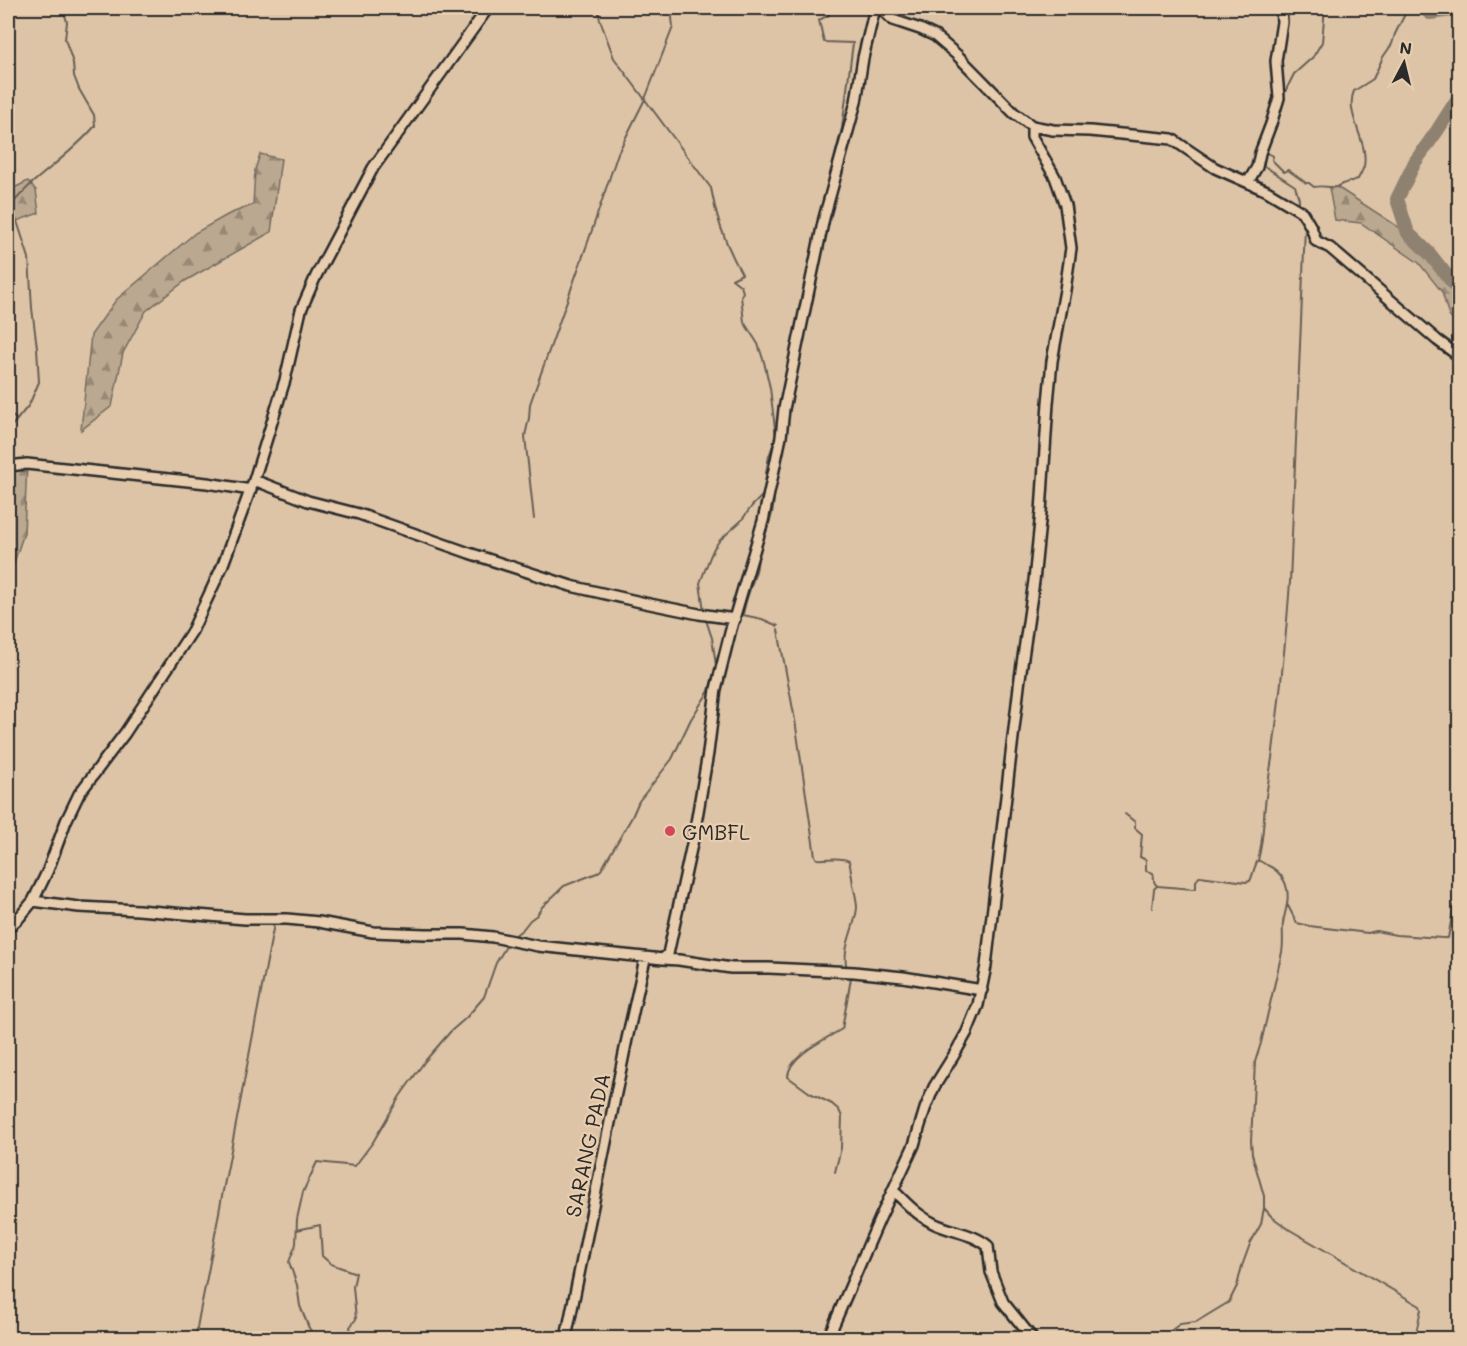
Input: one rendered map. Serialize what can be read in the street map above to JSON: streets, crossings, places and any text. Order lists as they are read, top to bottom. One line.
{"streets":{"street":["SARANG PADA"]},"places":["GMBFL"],"north":"top"}
